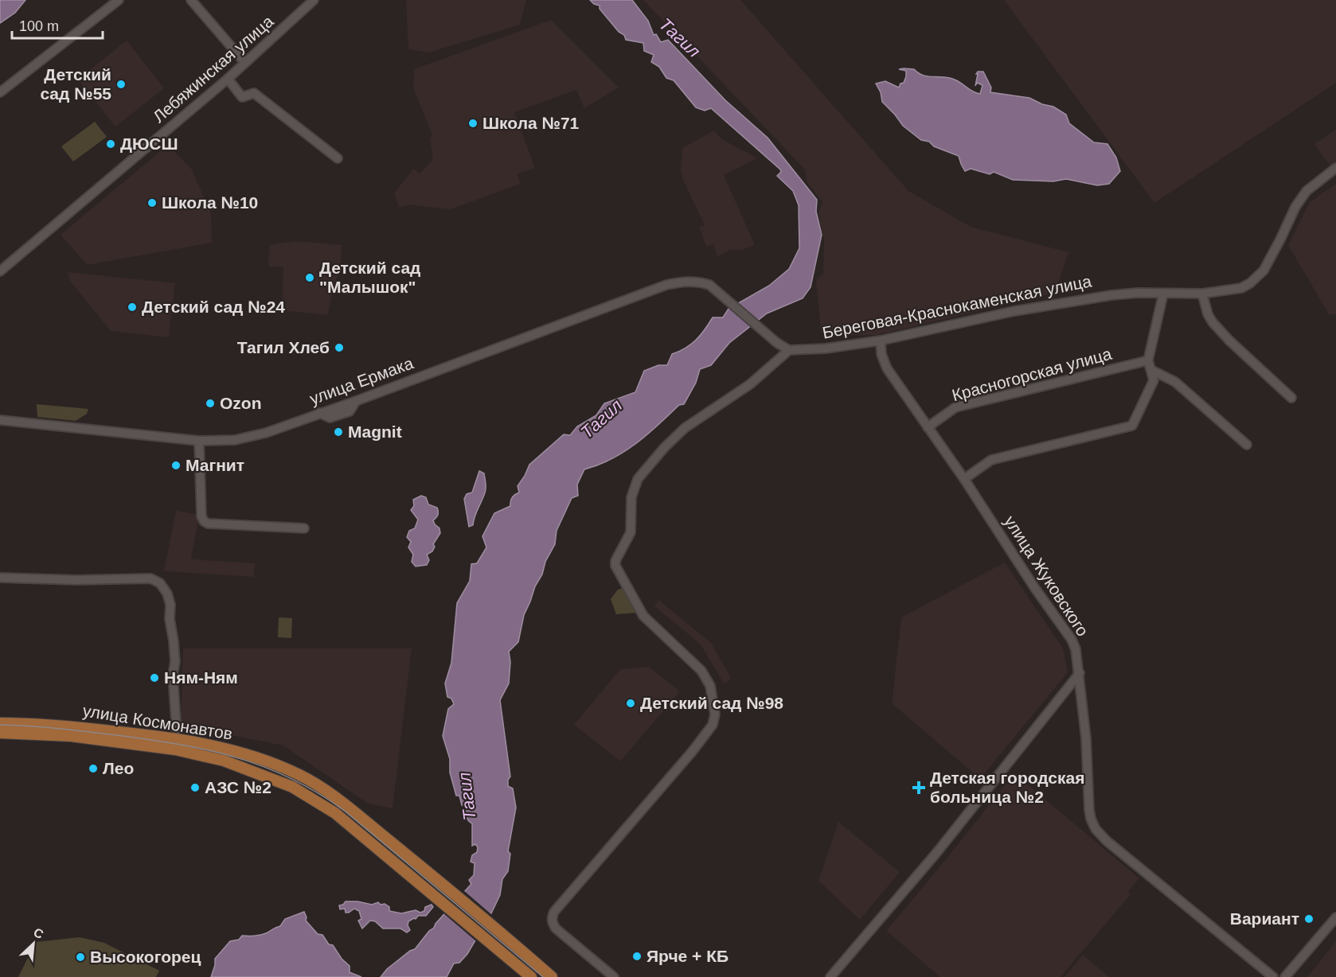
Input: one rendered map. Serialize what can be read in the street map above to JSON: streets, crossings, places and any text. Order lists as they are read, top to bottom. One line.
{"streets":{"main road":["улица Космонавтов"],"street":["Лебяжинская улица","Береговая-Краснокаменская улица","Красногорская улица","улица Ермака","улица Жуковского"]},"crossings":[["Береговая-Краснокаменская улица","улица Ермака"],["Береговая-Краснокаменская улица","улица Жуковского"],["Красногорская улица","улица Жуковского"]],"water":["Тагил"],"places":{"other":["Детский сад №55","Школа №71","ДЮСШ","Школа №10","Детский сад \"Малышок\"","Детский сад №24","Тагил Хлеб","Ozon","Magnit","Магнит","Ням-Ням","Детский сад №98","Лео","АЗС №2","Вариант","Ярче + КБ","Высокогорец"],"health":["Детская городская больница №2"]},"scale_bar":"100 m","north":"top right"}
